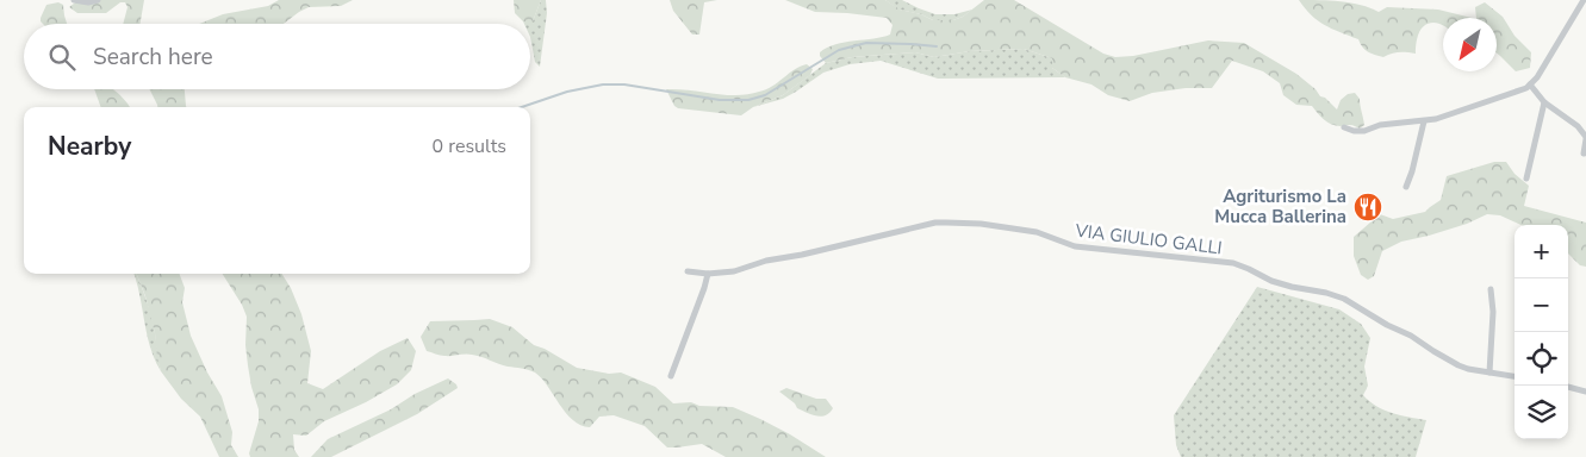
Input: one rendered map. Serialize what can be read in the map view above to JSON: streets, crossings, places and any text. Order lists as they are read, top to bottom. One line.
{"streets":{"street":["VIA GIULIO GALLI"]},"places":{"restaurant":["Agriturismo La Mucca Ballerina"]},"north":"bottom left","page":{"search":"Search here","heading":["Nearby","0 results"],"map_buttons":["+","−"]}}
